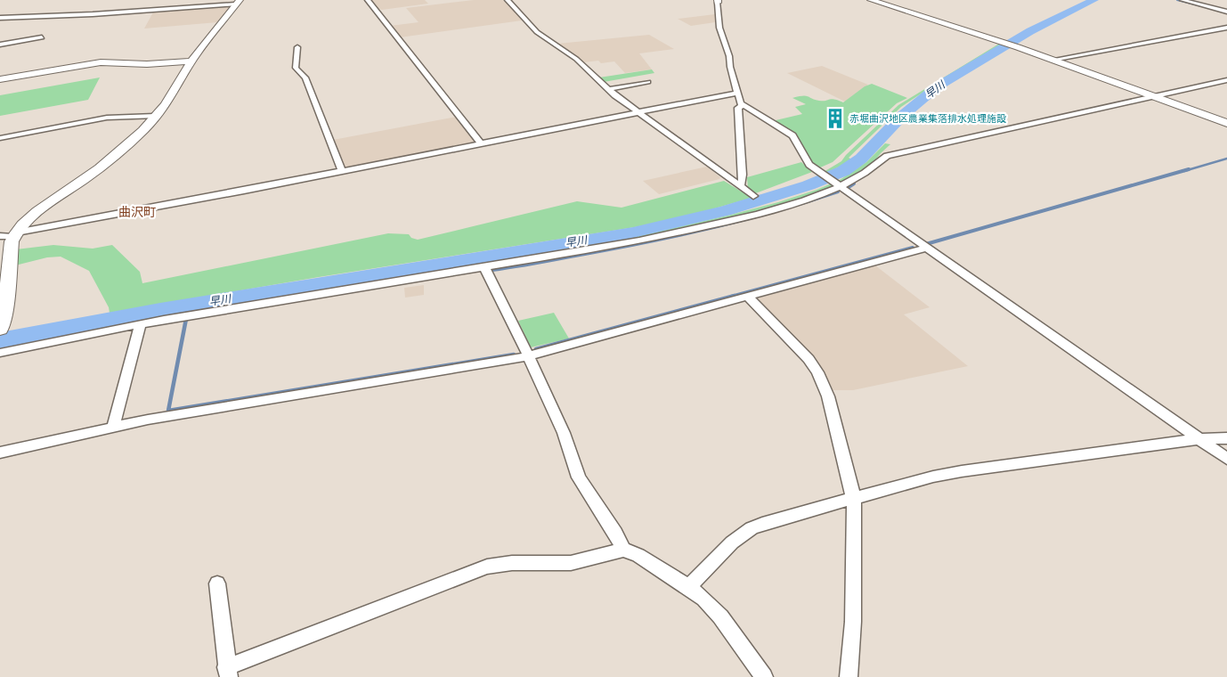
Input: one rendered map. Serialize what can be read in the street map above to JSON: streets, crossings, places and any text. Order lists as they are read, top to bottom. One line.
{"districts":["曲沢町"],"water":["早川"],"places":{"building":["赤堀曲沢地区農業集落排水処理施設"]}}
